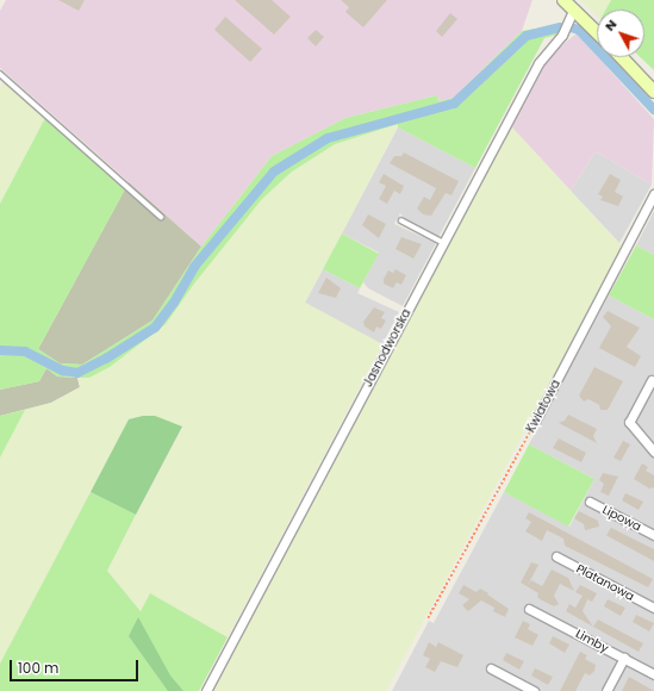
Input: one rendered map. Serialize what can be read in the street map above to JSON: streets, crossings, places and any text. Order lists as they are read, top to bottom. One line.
{"streets":{"street":["Jasnodworska","Kwiatowa","Lipowa","Platanowa","Limby"]},"scale_bar":"100 m","north":"top left"}
